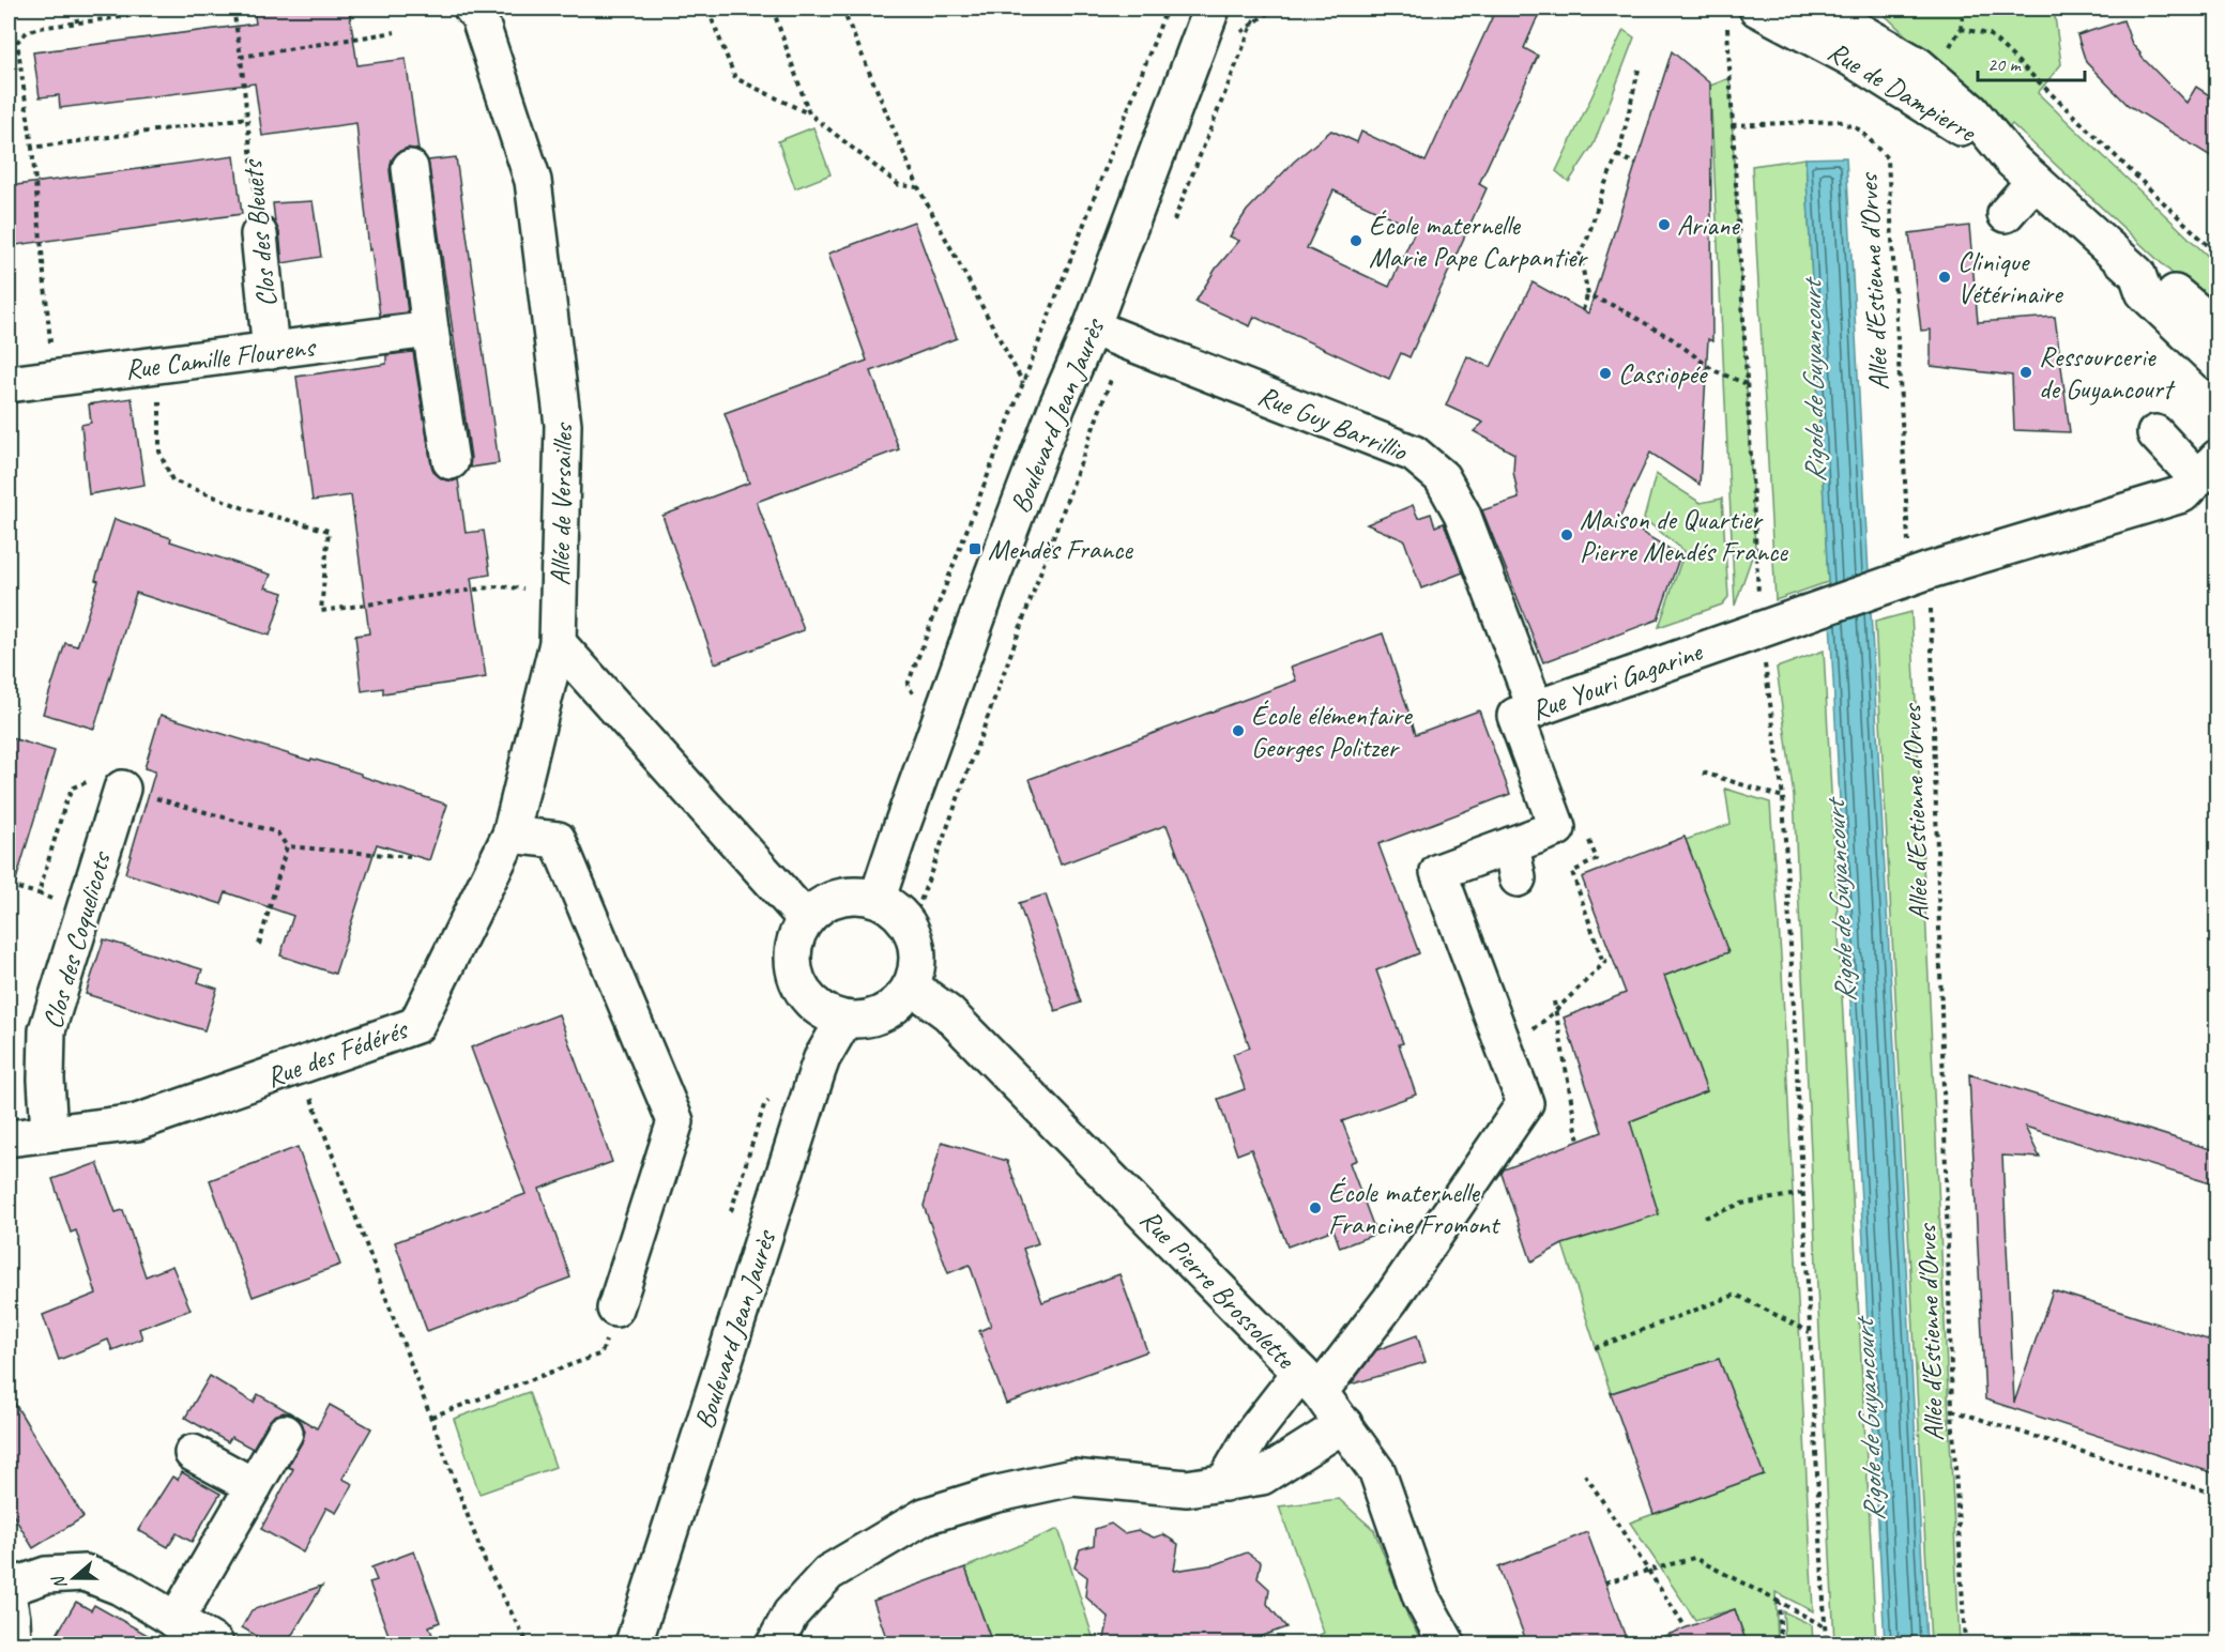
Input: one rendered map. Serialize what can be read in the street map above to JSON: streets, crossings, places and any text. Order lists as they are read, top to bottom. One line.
{"streets":{"street":["Rue de Dampierre","Clos des Bleuets","Rue Camille Flourens","Boulevard Jean Jaurès","Rue Guy Barrillio","Allée de Versailles","Rue Youri Gagarine","Clos des Coquelicots","Rue des Fédérés","Rue Pierre Brossolette"],"path":["Allée d'Estienne d'Orves"]},"crossings":[["Clos des Bleuets","Rue Camille Flourens"],["Allée d'Estienne d'Orves","Rue Youri Gagarine"],["Boulevard Jean Jaurès","Rue Guy Barrillio"],["Boulevard Jean Jaurès","Rue Pierre Brossolette"],["Rue Guy Barrillio","Rue Youri Gagarine"],["Allée de Versailles","Rue des Fédérés"],["Rue Youri Gagarine","Rue Pierre Brossolette"],["Clos des Coquelicots","Rue des Fédérés"]],"water":["Rigole de Guyancourt"],"places":{"other":["Ariane","École maternelle Marie Pape Carpantier","Clinique Vétérinaire","Ressourcerie de Guyancourt","Cassiopée","Maison de Quartier Pierre Mendés France","École élémentaire Georges Politzer","École maternelle Francine Fromont"],"transit":["Mendès France"]},"scale_bar":"20 m","north":"left"}
